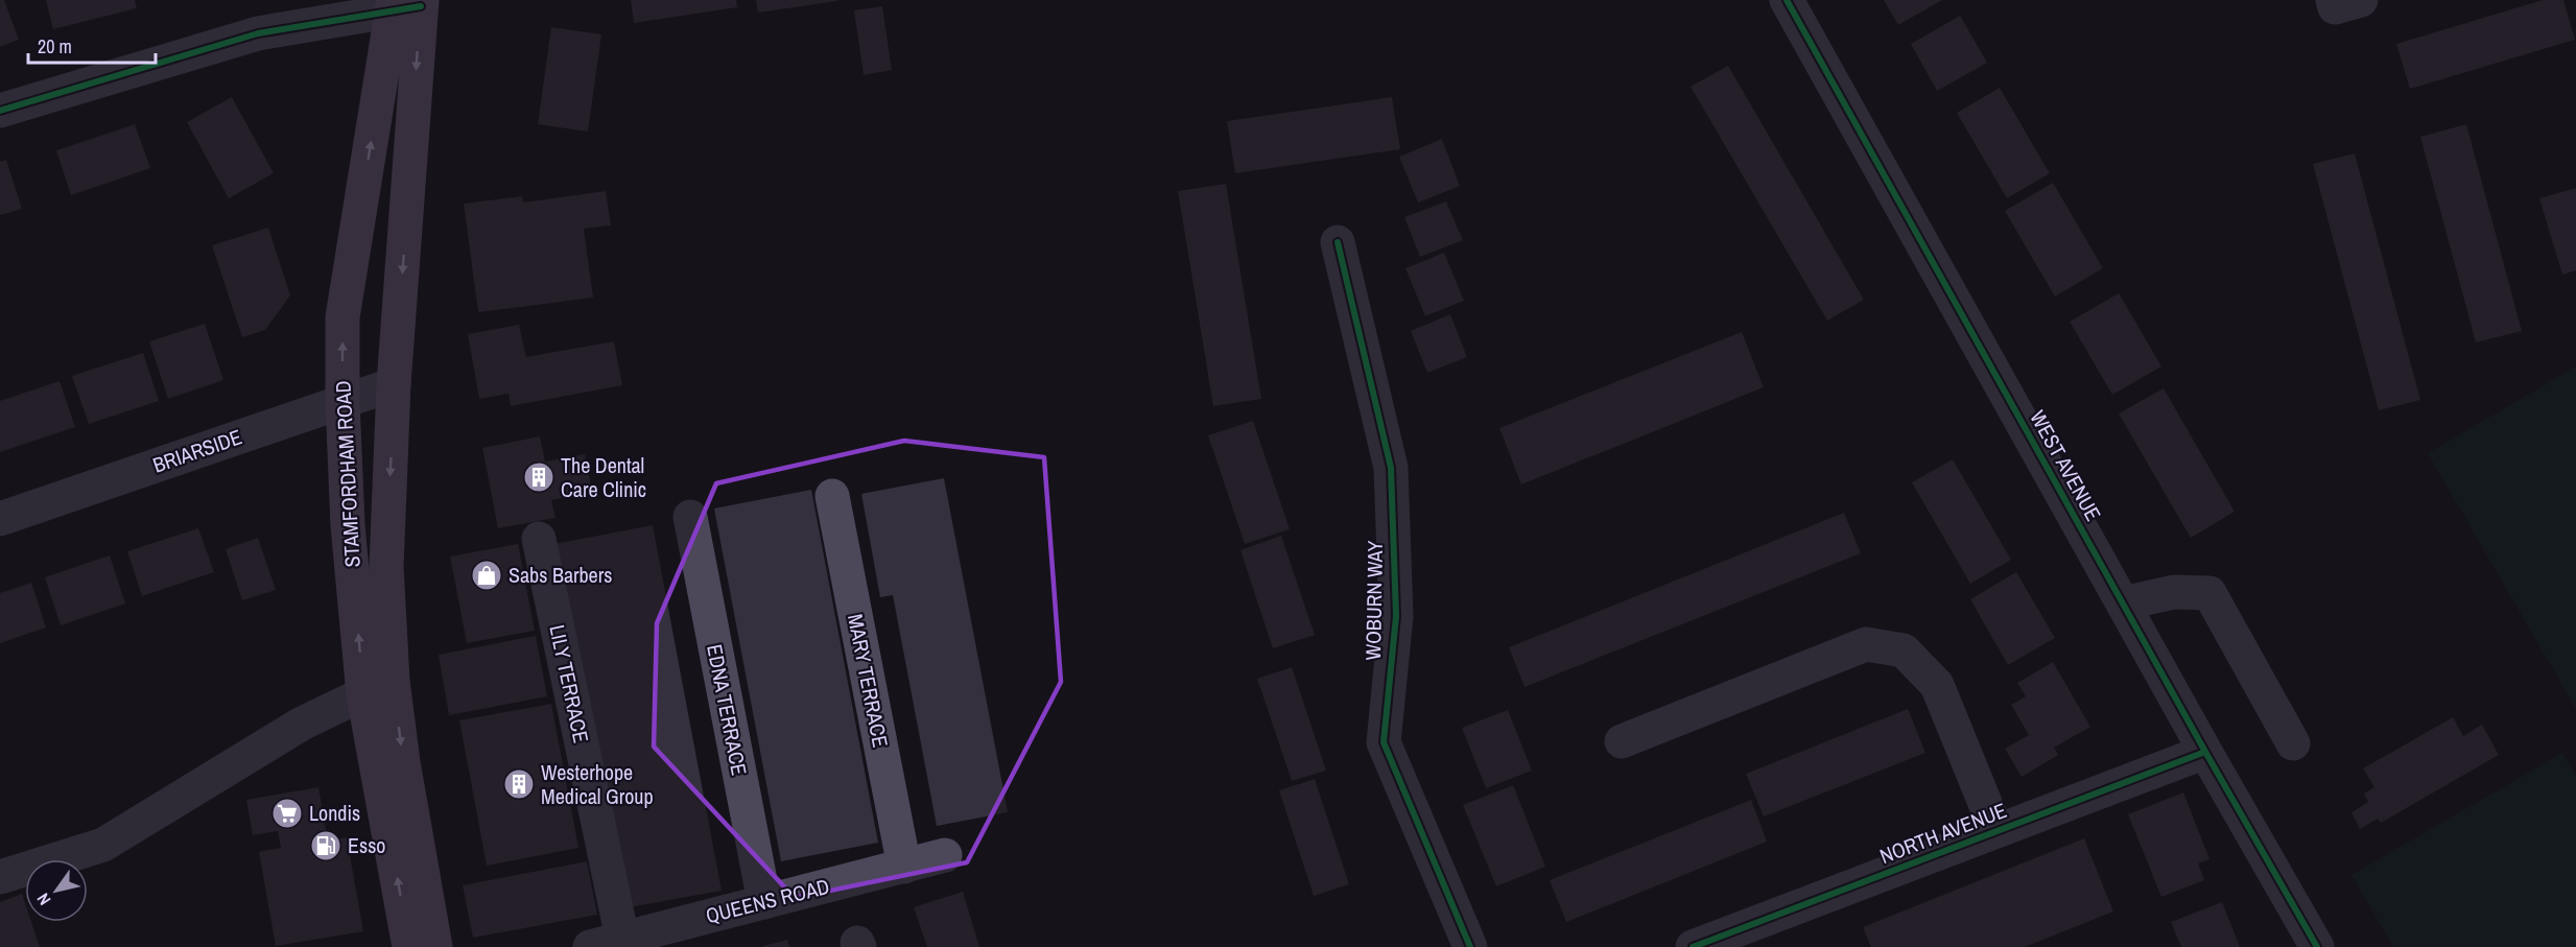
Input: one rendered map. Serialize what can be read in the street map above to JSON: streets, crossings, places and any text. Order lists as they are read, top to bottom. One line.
{"streets":{"main road":["STAMFORDHAM ROAD"],"street":["BRIARSIDE","WEST AVENUE","WOBURN WAY","MARY TERRACE","LILY TERRACE","EDNA TERRACE","NORTH AVENUE","QUEENS ROAD"]},"crossings":[["BRIARSIDE","STAMFORDHAM ROAD"],["WEST AVENUE","NORTH AVENUE"],["MARY TERRACE","QUEENS ROAD"],["LILY TERRACE","QUEENS ROAD"],["EDNA TERRACE","QUEENS ROAD"]],"places":{"building":["The Dental Care Clinic","Westerhope Medical Group"],"shop":["Sabs Barbers"],"supermarket":["Londis"],"fuel station":["Esso"]},"scale_bar":"20 m","north":"bottom left"}
